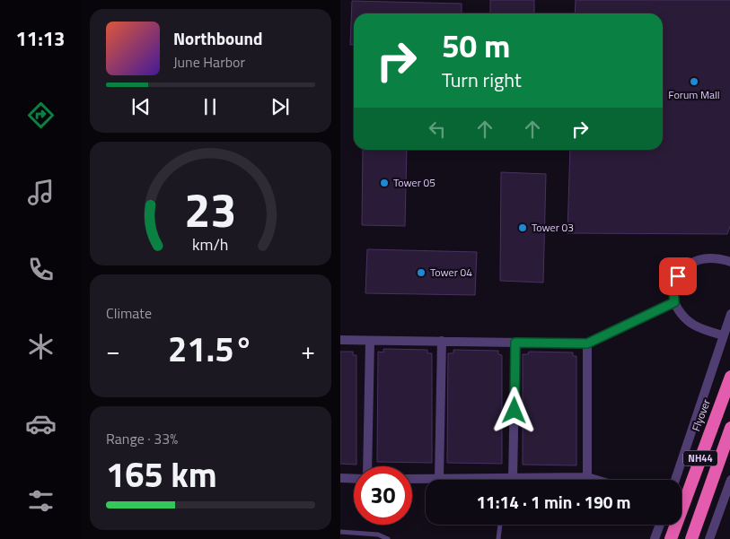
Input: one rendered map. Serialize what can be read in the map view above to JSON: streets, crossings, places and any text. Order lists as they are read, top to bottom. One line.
{"streets":{"highway":["Flyover","NH44"]},"places":["Forum Mall","Tower 05","Tower 03","Tower 04"],"page":{"tabs":"11:13","turn":["50 m","Turn right"],"song":["Northbound","June Harbor"],"tile":["Climate",["Range · 33%","165 km"]],"heat":["−","21.5°","+"],"limit":"30","trip":"11:14 · 1 min · 190 m","gauge":["23","km/h"]}}
